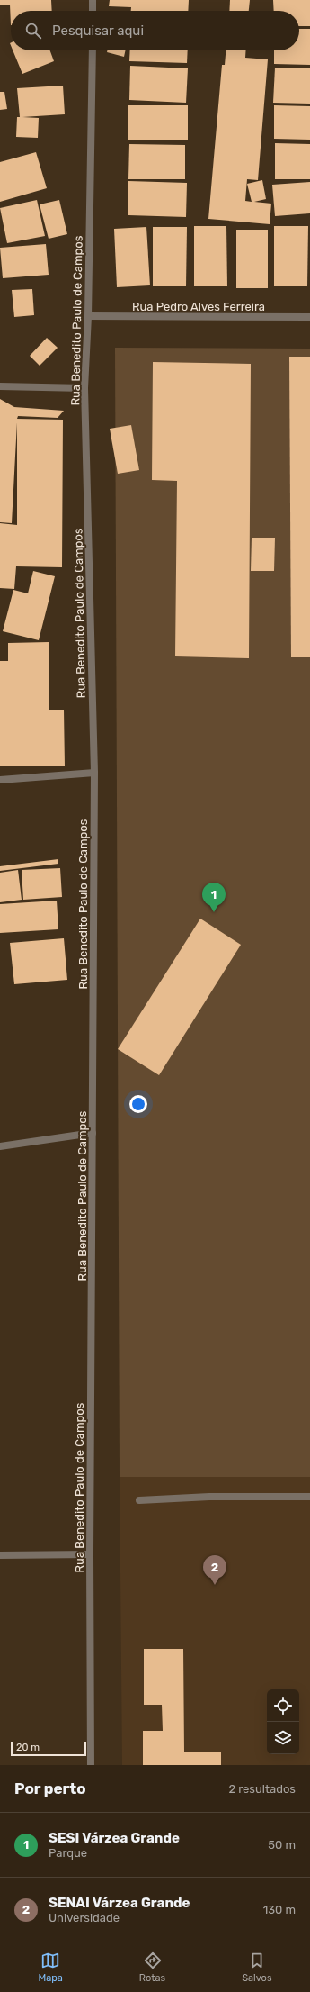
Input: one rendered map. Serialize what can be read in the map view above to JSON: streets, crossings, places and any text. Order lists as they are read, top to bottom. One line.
{"streets":{"street":["Rua Pedro Alves Ferreira","Rua Benedito Paulo de Campos"]},"crossings":[["Rua Pedro Alves Ferreira","Rua Benedito Paulo de Campos"]],"scale_bar":"20 m","page":{"search":"Pesquisar aqui","pins":["1","2"],"scale":"20 m","heading":["Por perto","2 resultados"],"list":[{"mark":"1","name":"SESI Várzea Grande","note":"Parque","value":"50 m"},{"mark":"2","name":"SENAI Várzea Grande","note":"Universidade","value":"130 m"}],"nav":["Mapa","Rotas","Salvos"]}}
